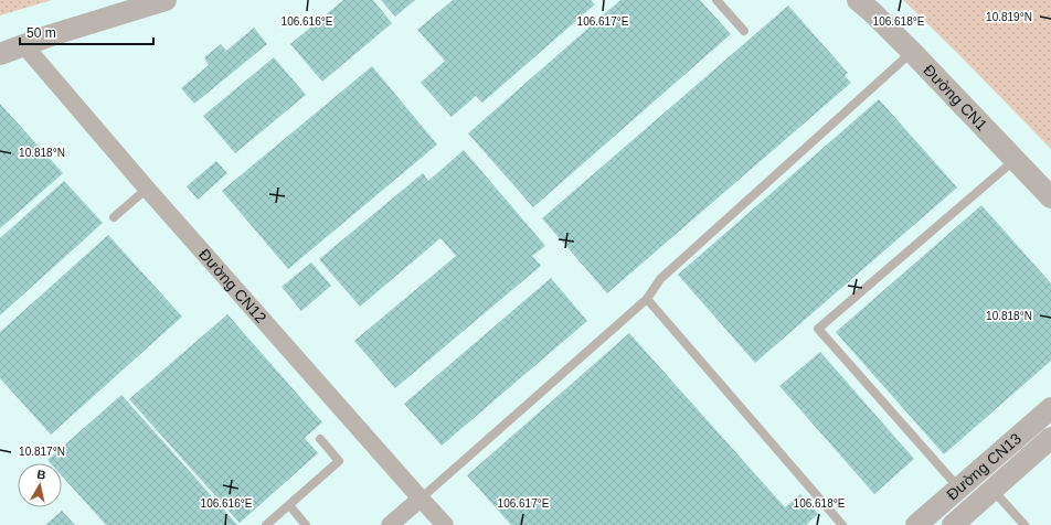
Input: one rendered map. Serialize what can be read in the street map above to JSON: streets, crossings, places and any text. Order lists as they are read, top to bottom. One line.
{"streets":{"street":["Đường CN1","Đường CN12","Đường CN13"]},"scale_bar":"50 m","north":"top","coordinates":["10.819°N","106.616°E","106.617°E","106.618°E","10.818°N","10.817°N"]}
